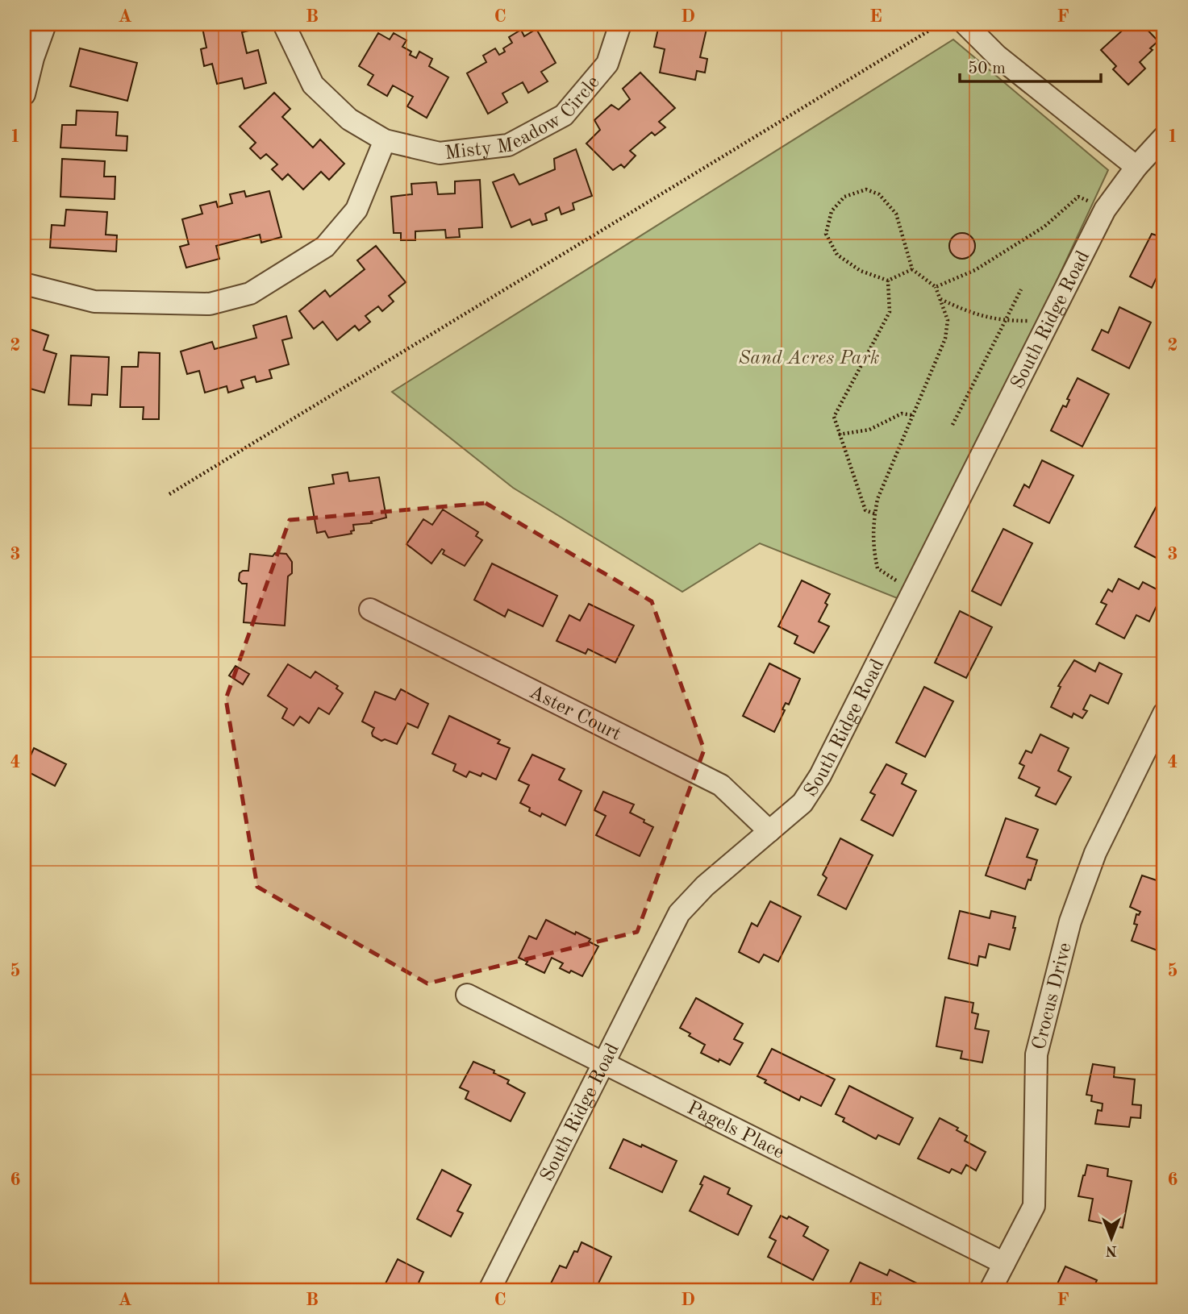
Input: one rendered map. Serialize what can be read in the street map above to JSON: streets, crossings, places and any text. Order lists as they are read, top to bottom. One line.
{"streets":{"street":["Misty Meadow Circle","South Ridge Road","Aster Court","Crocus Drive","Pagels Place"]},"crossings":[["South Ridge Road","Aster Court"],["South Ridge Road","Pagels Place"],["Crocus Drive","Pagels Place"]],"parks":["Sand Acres Park"],"scale_bar":"50 m","north":"bottom","grid":{"columns":["A","B","C","D","E","F"],"rows":["1","2","3","4","5","6"]}}
